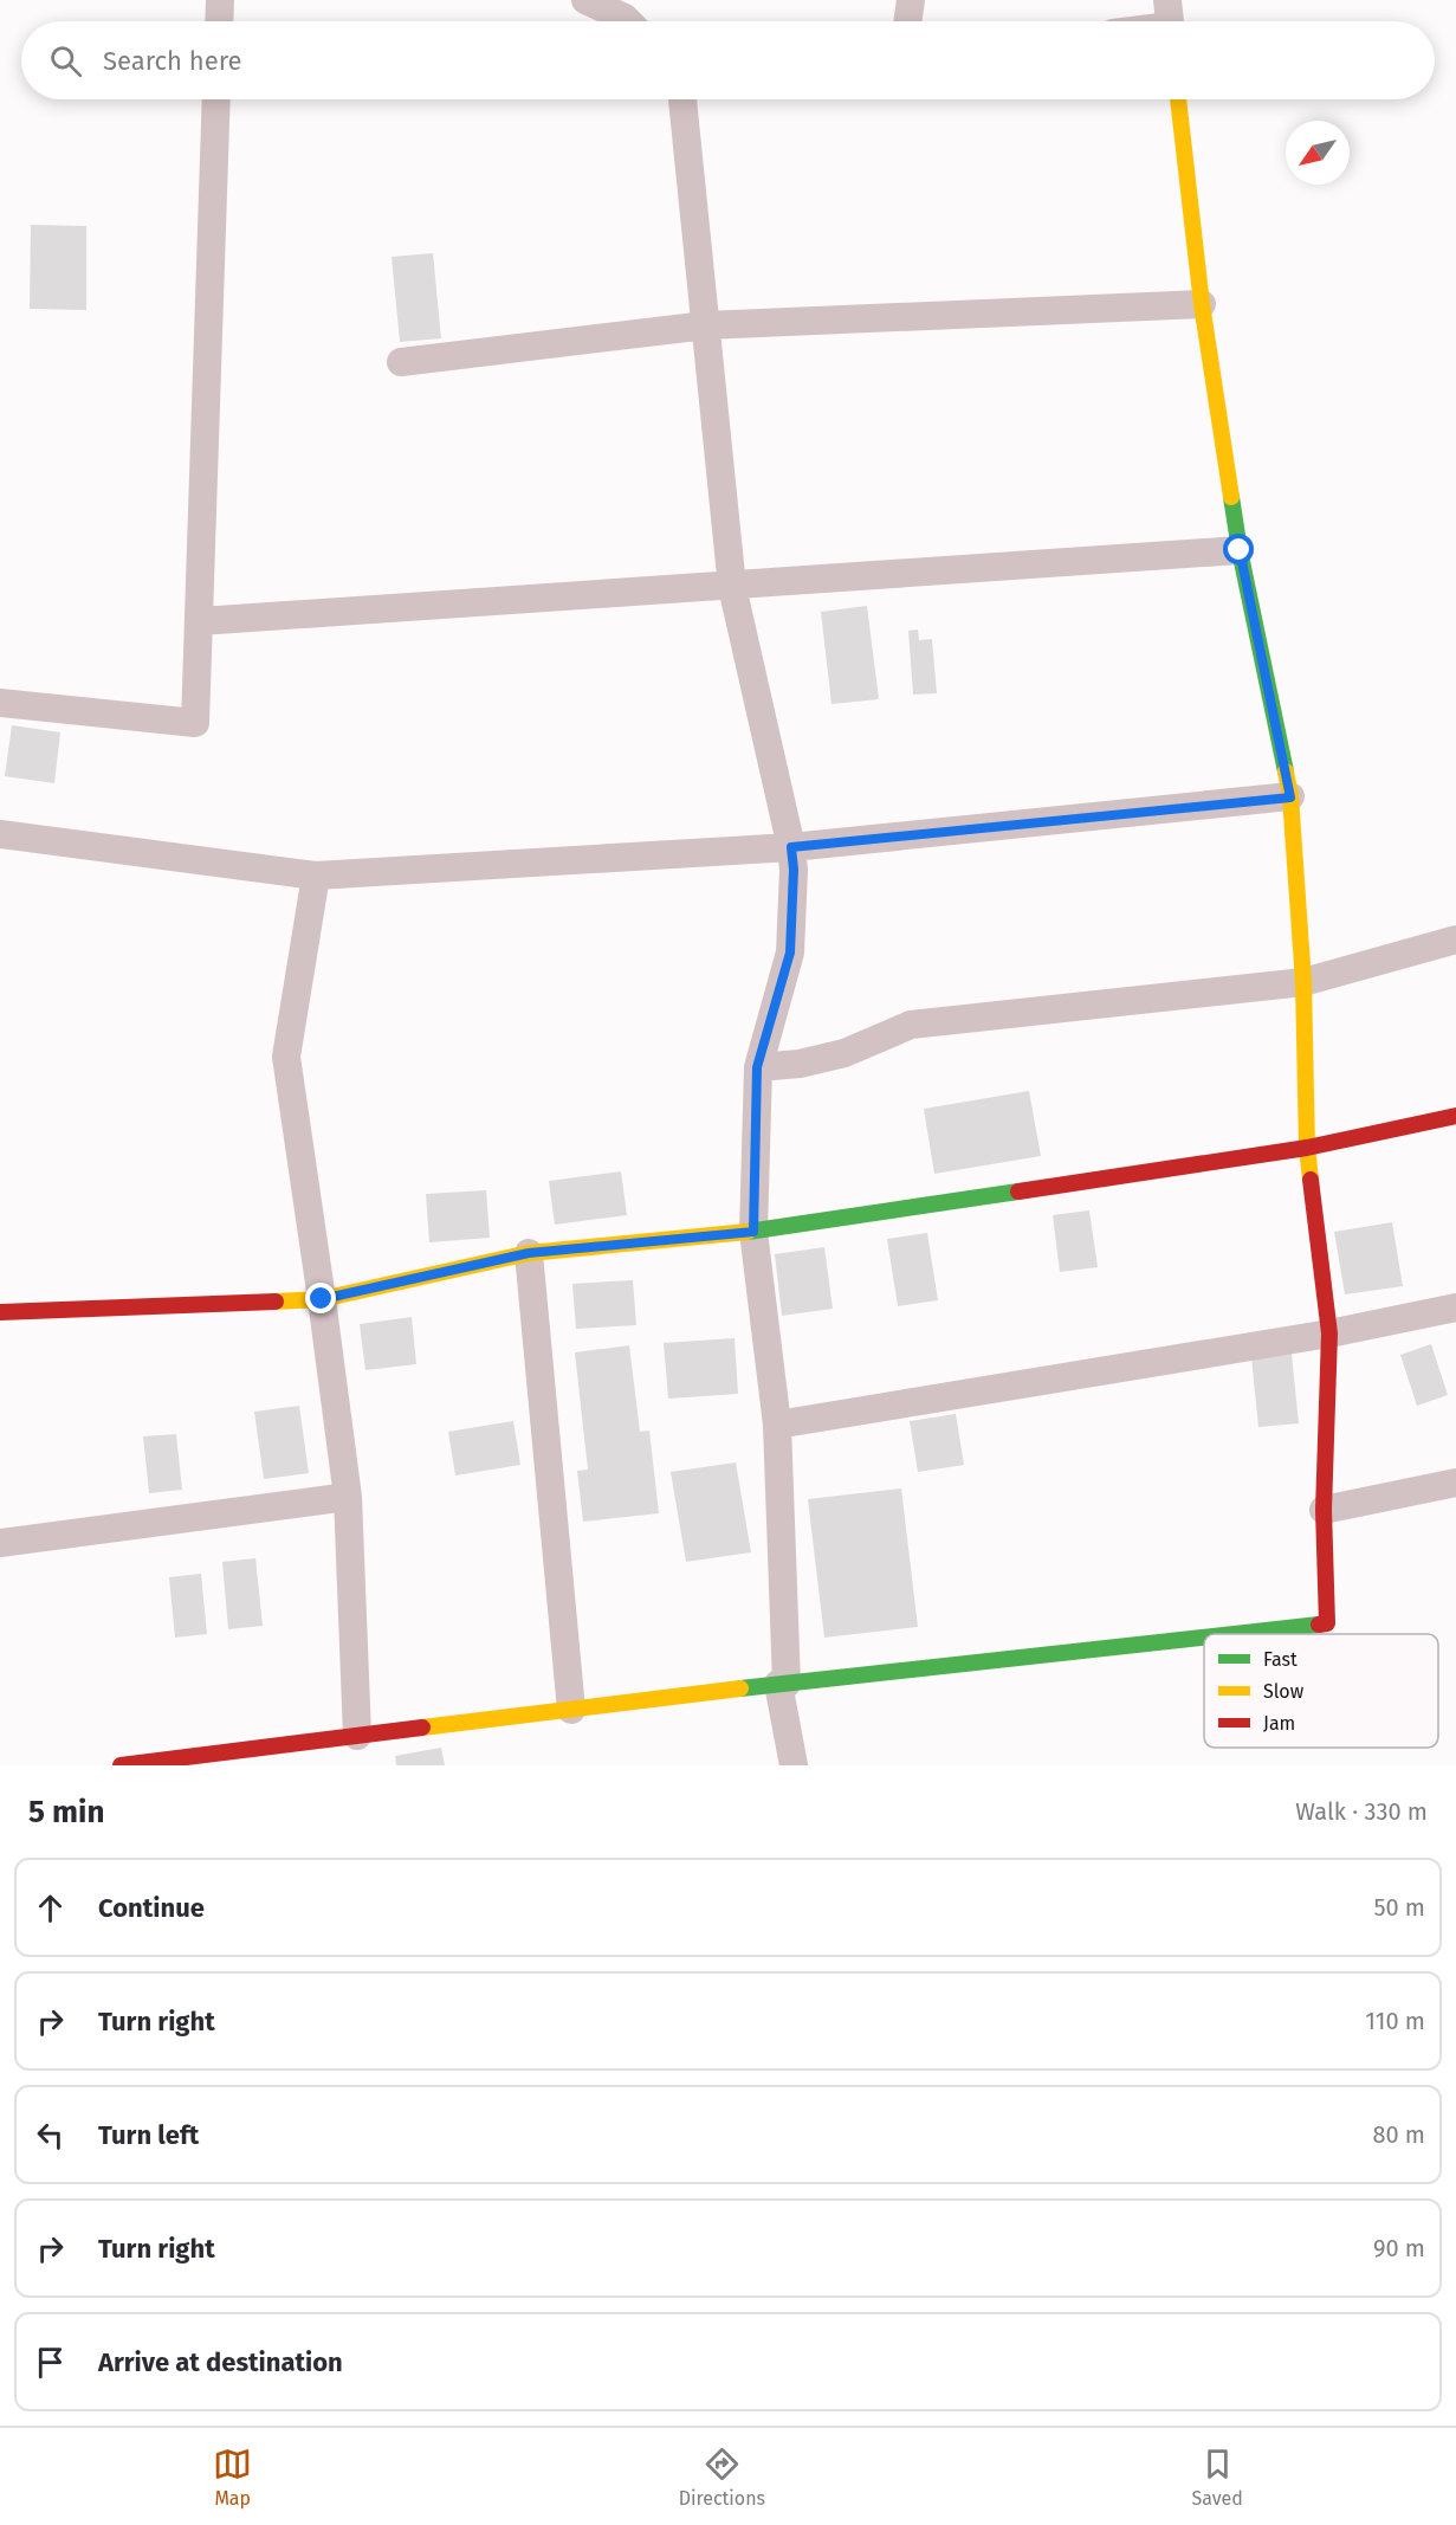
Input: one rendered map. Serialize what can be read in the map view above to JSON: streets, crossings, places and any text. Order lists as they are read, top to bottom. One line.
{"legend":["Fast","Slow","Jam"],"north":"bottom left","page":{"search":"Search here","heading":["5 min","Walk · 330 m"],"list":[["Continue","50 m"],["Turn right","110 m"],["Turn left","80 m"],["Turn right","90 m"],"Arrive at destination"],"nav":["Map","Directions","Saved"]}}
